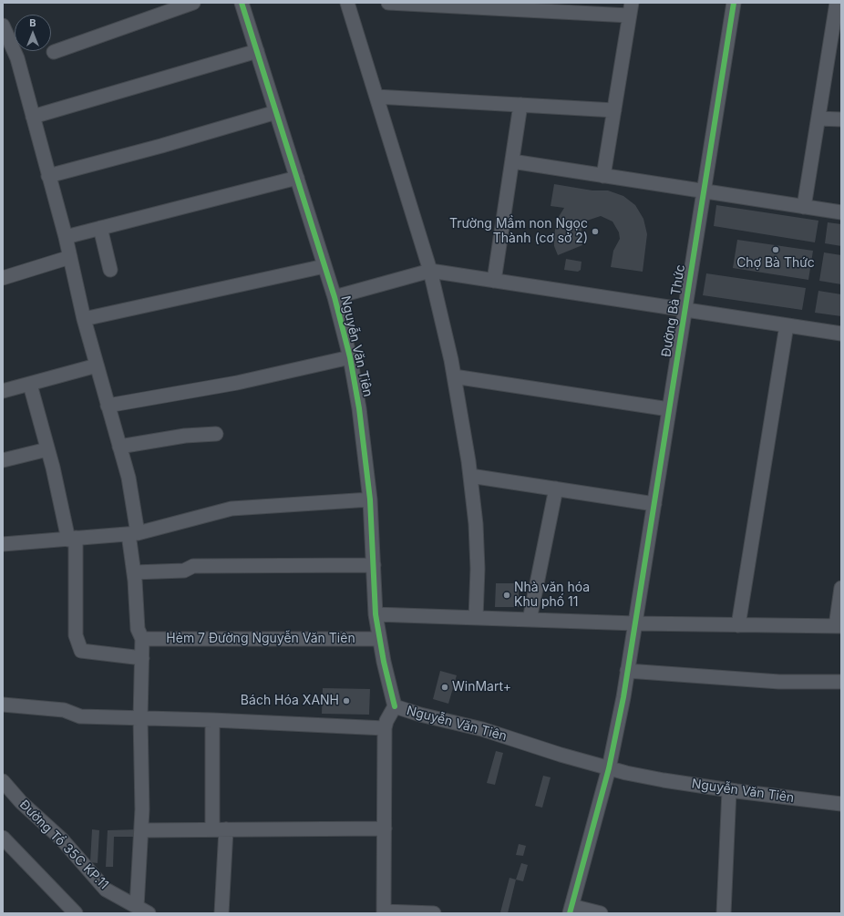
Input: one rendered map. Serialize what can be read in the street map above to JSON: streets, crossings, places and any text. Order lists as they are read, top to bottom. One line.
{"streets":{"street":["Đường Bà Thức","Nguyễn Văn Tiên","Hẻm 7 Đường Nguyễn Văn Tiên","Đường Tổ 35C KP.11"]},"crossings":[["Đường Bà Thức","Nguyễn Văn Tiên"],["Nguyễn Văn Tiên","Hẻm 7 Đường Nguyễn Văn Tiên"]],"places":["Trường Mầm non Ngọc Thành (cơ sở 2)","Chợ Bà Thức","Nhà văn hóa Khu phố 11","WinMart+","Bách Hóa XANH"],"north":"top"}
